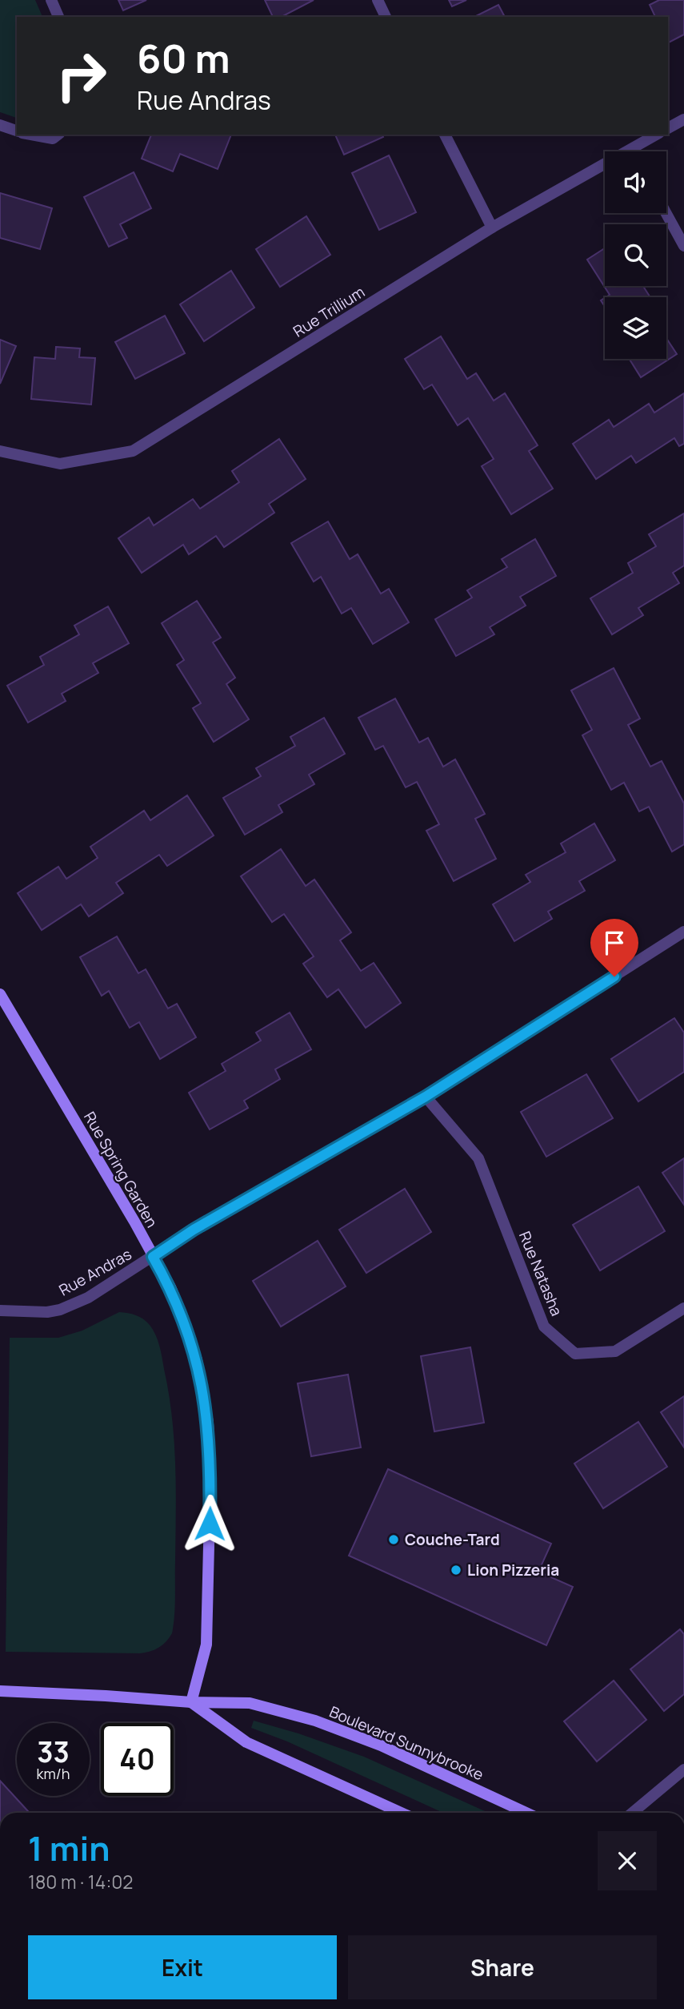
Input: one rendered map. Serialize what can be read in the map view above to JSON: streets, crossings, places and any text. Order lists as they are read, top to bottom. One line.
{"streets":{"street":["Rue Trillium","Rue Spring Garden","Rue Andras","Rue Natasha","Boulevard Sunnybrooke"]},"crossings":[["Rue Spring Garden","Rue Andras"],["Rue Spring Garden","Boulevard Sunnybrooke"],["Rue Andras","Rue Natasha"]],"places":["Couche-Tard","Lion Pizzeria"],"page":{"turn":["60 m","Rue Andras"],"speed":"33 km/h","limit":"40","heading":["1 min","180 m · 14:02"],"buttons":["Exit","Share"]}}
